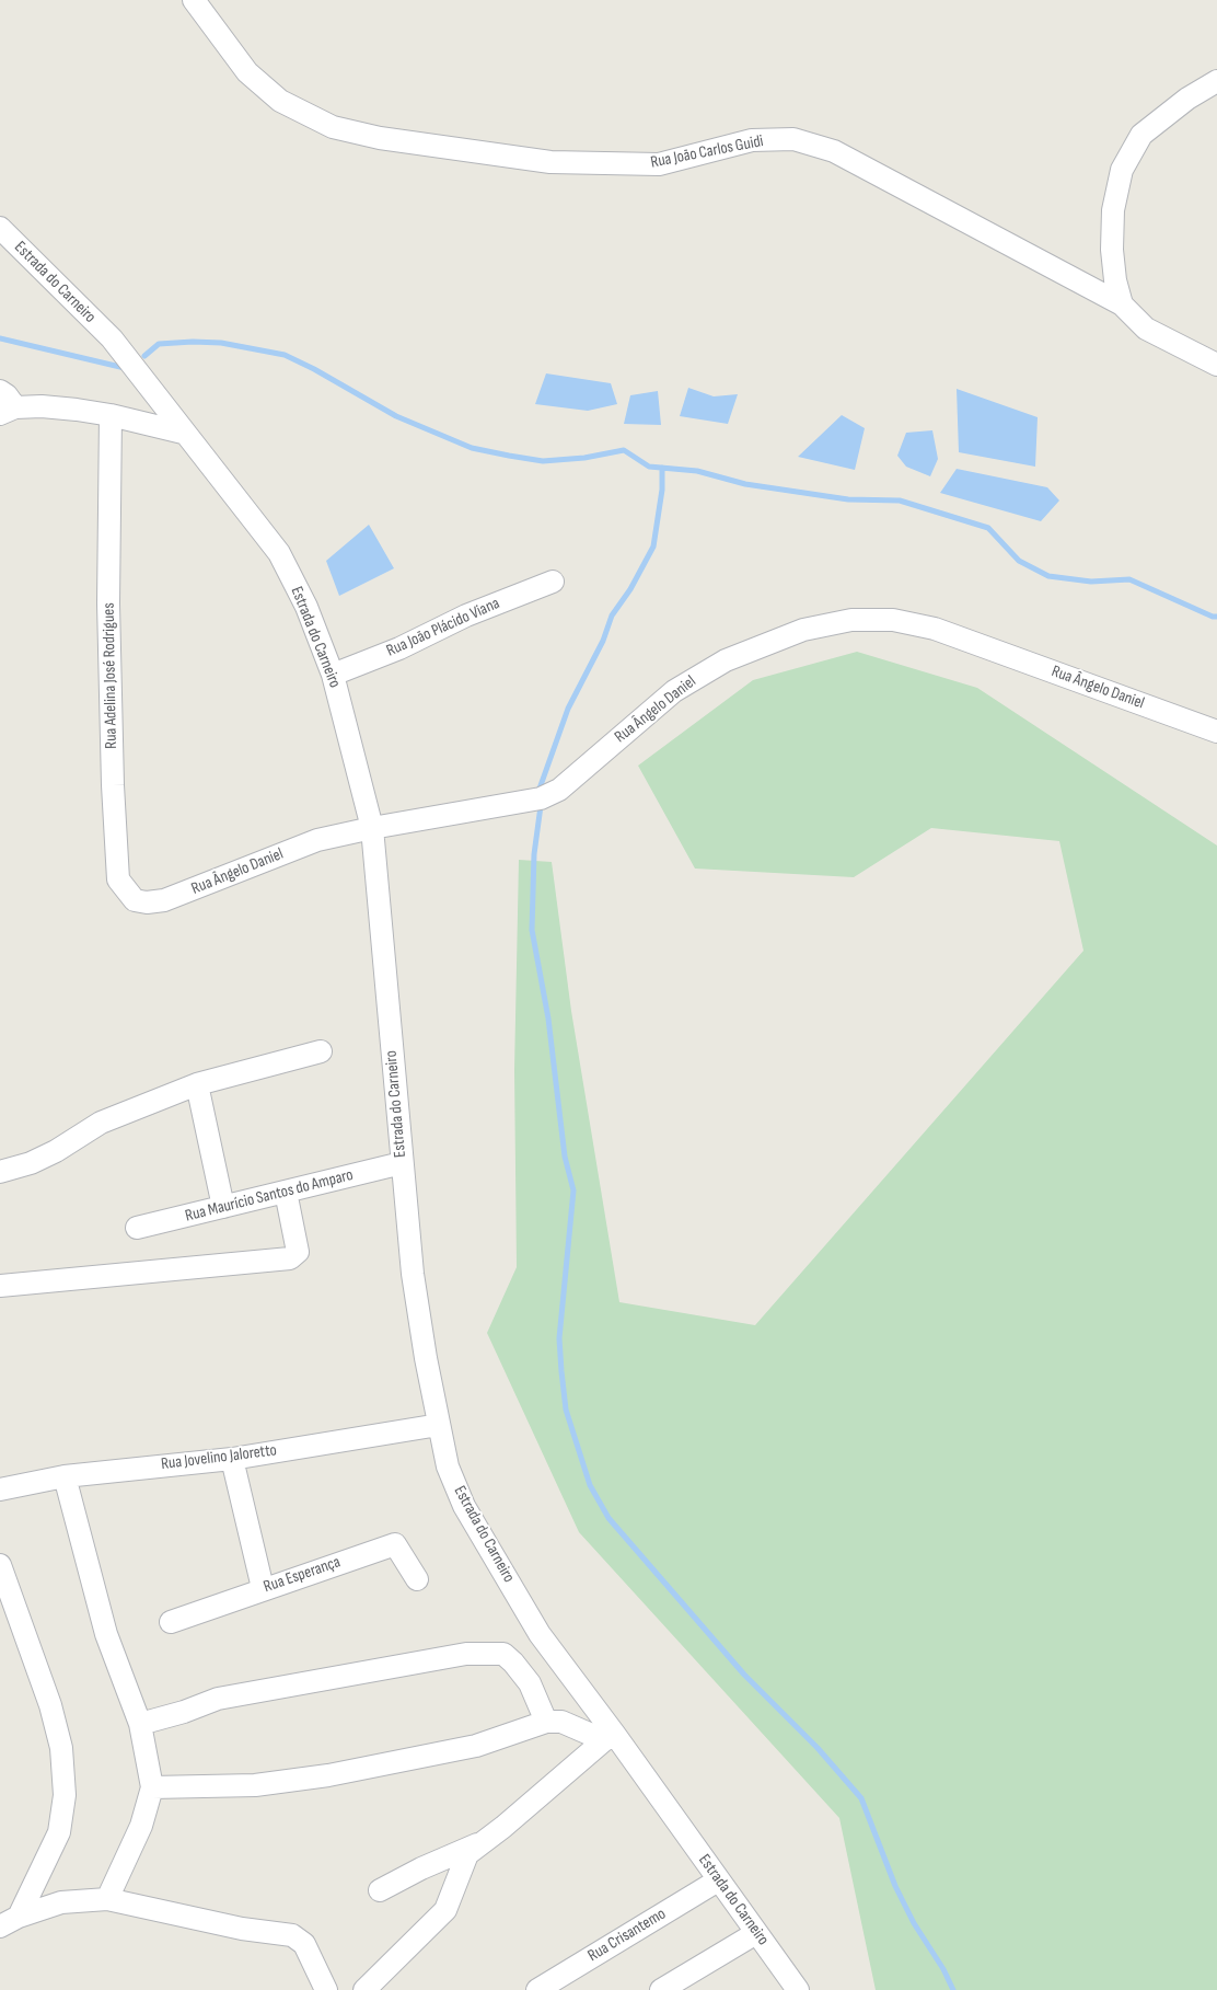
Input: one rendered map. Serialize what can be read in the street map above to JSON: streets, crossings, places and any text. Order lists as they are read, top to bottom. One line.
{"streets":{"street":["Rua João Carlos Guidi","Estrada do Carneiro","Rua João Plácido Viana","Rua Adelina José Rodrigues","Rua Ângelo Daniel","Rua Maurício Santos do Amparo","Rua Jovelino Jaloretto","Rua Esperança","Rua Crisantemo"]},"crossings":[["Estrada do Carneiro","Rua João Plácido Viana"],["Estrada do Carneiro","Rua Ângelo Daniel"],["Estrada do Carneiro","Rua Maurício Santos do Amparo"],["Estrada do Carneiro","Rua Jovelino Jaloretto"],["Estrada do Carneiro","Rua Crisantemo"],["Rua Adelina José Rodrigues","Rua Ângelo Daniel"]]}
